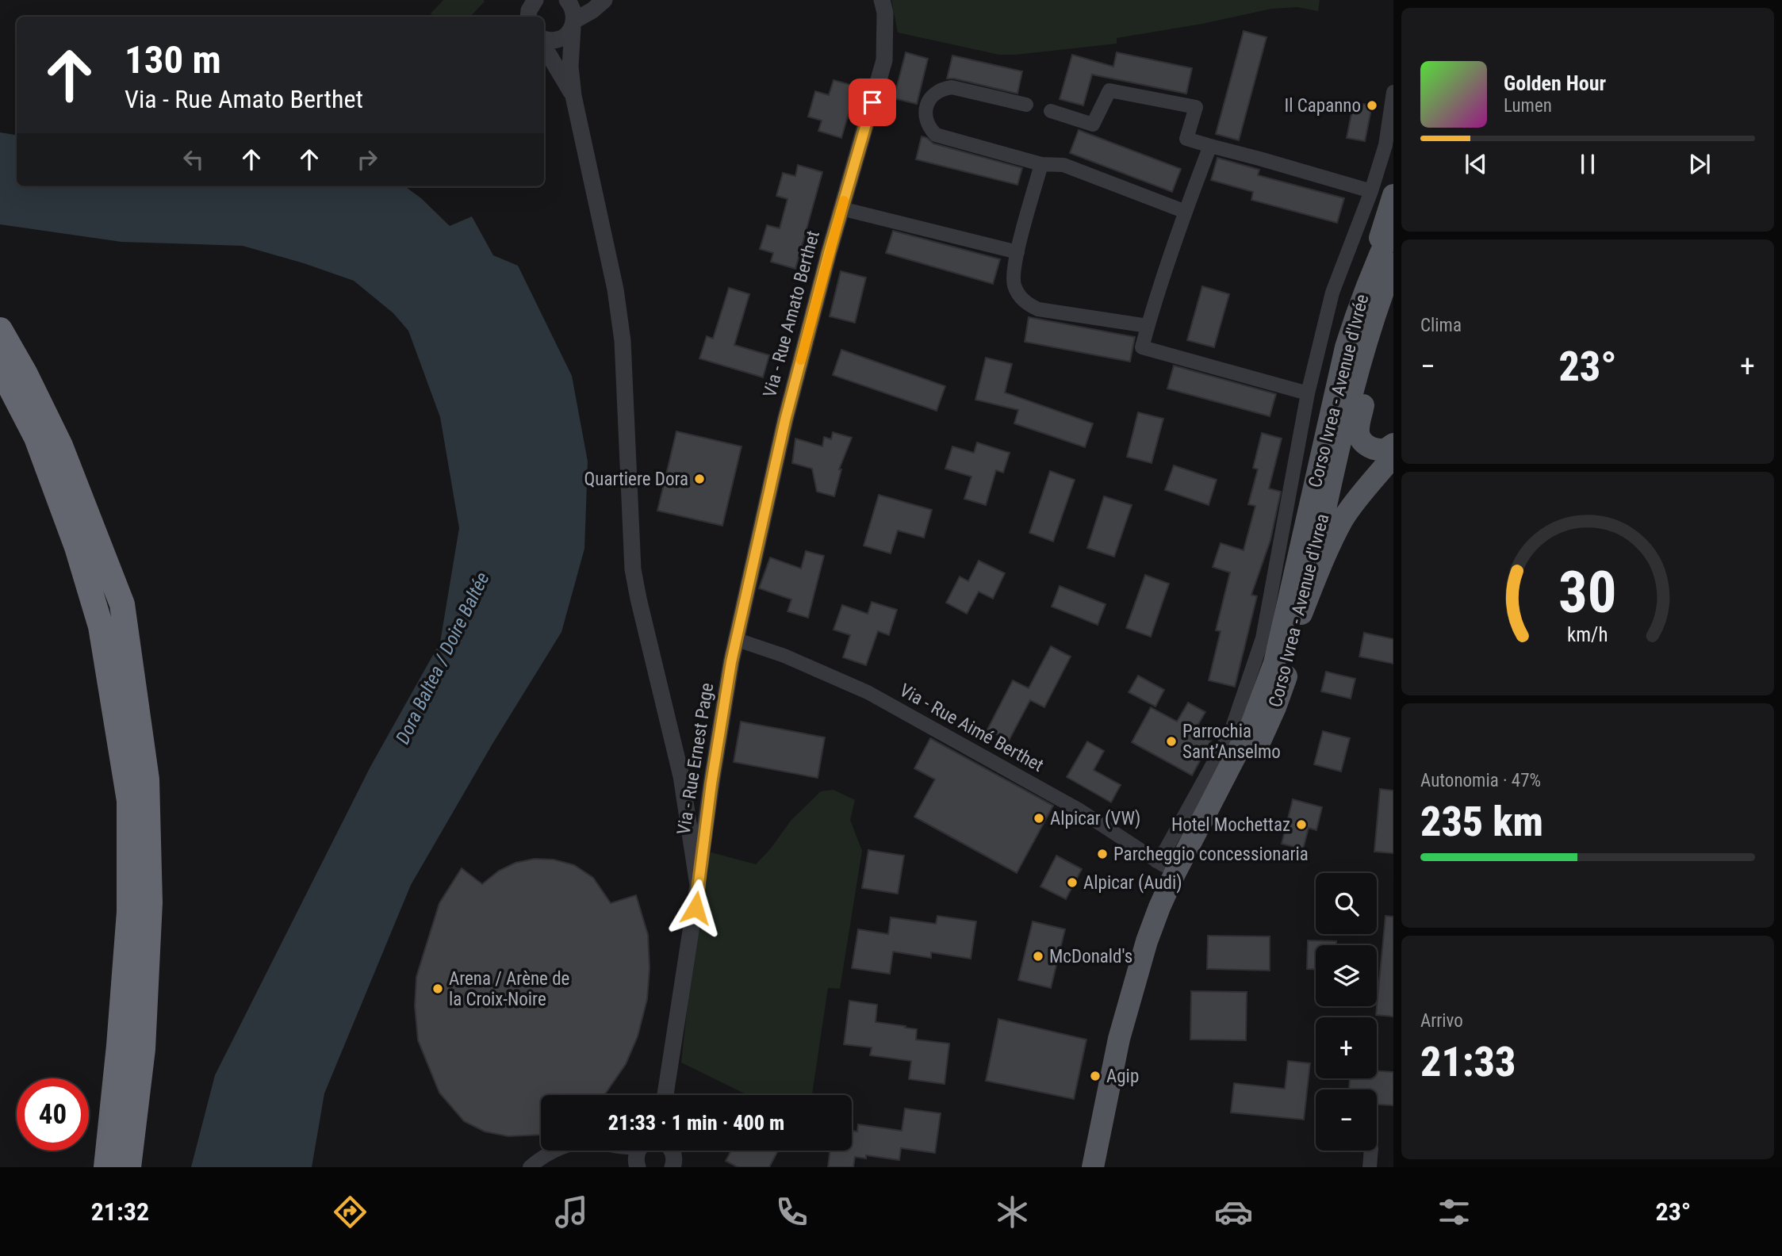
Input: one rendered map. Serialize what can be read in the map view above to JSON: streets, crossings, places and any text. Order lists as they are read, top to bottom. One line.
{"streets":{"main road":["Corso Ivrea - Avenue d'Ivrée","Corso Ivrea - Avenue d'Ivrea"],"street":["Via - Rue Amato Berthet","Via - Rue Aimé Berthet","Via - Rue Ernest Page"]},"crossings":[["Via - Rue Amato Berthet","Via - Rue Aimé Berthet"],["Via - Rue Amato Berthet","Via - Rue Ernest Page"],["Corso Ivrea - Avenue d'Ivrée","Via - Rue Aimé Berthet"],["Via - Rue Aimé Berthet","Via - Rue Ernest Page"]],"water":["Dora Baltea / Doire Baltée"],"places":["Il Capanno","Quartiere Dora","Parrochia Sant’Anselmo","Alpicar (VW)","Hotel Mochettaz","Parcheggio concessionaria","Alpicar (Audi)","McDonald's","Arena / Arène de la Croix-Noire","Agip"],"page":{"turn":["130 m","Via - Rue Amato Berthet"],"song":["Golden Hour","Lumen"],"tile":["Clima",["Autonomia · 47%","235 km"],["Arrivo","21:33"]],"heat":["−","23°","+"],"map_buttons":["+","−"],"limit":"40","trip":"21:33 · 1 min · 400 m","tabs":["21:32","23°"],"gauge":["30","km/h"]}}
